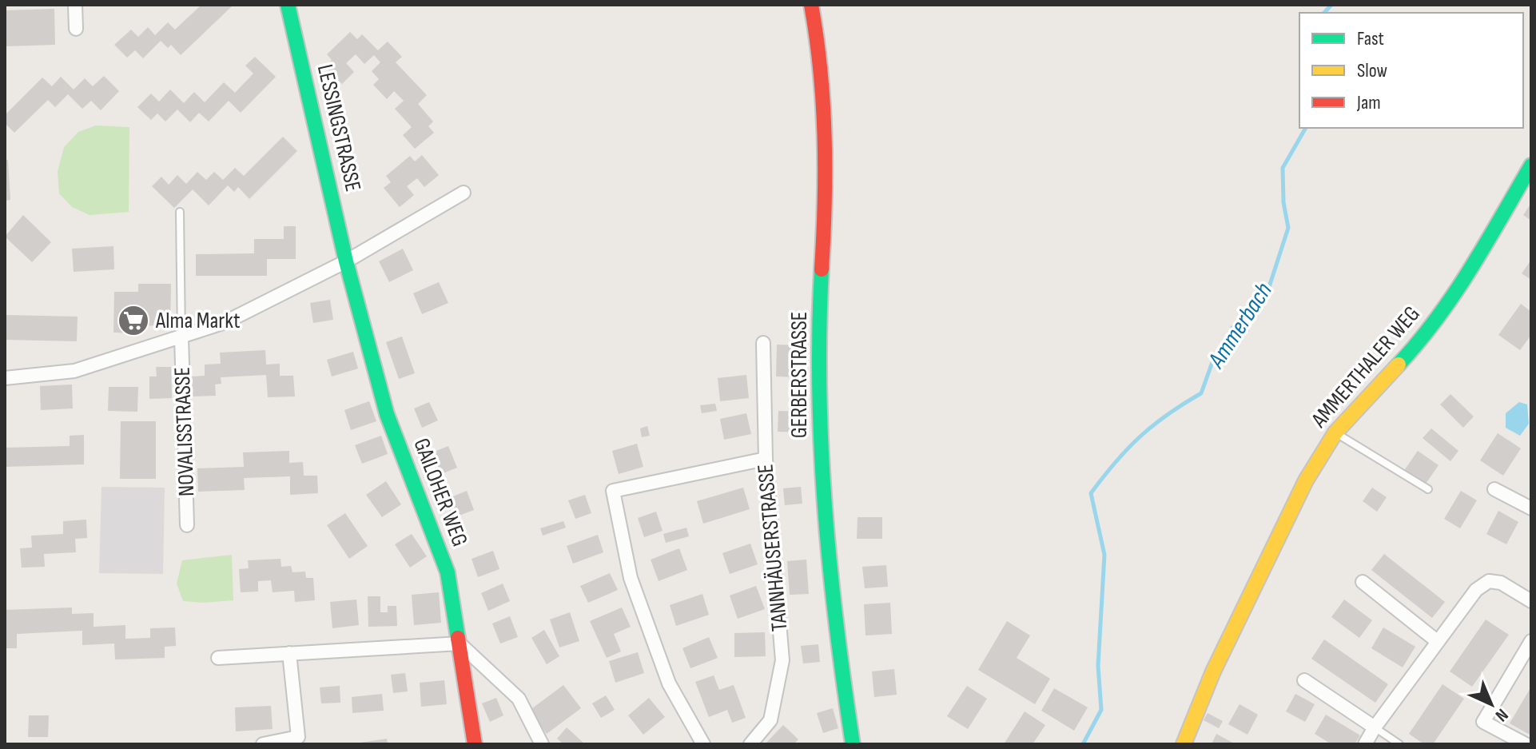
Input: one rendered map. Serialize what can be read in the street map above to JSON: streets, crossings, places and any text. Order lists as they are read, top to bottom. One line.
{"streets":{"street":["LESSINGSTRASSE","AMMERTHALER WEG","GERBERSTRASSE","NOVALISSTRASSE","GAILOHER WEG","TANNHÄUSERSTRASSE"]},"crossings":[["LESSINGSTRASSE","GAILOHER WEG"]],"water":["Ammerbach"],"places":{"supermarket":["Alma Markt"]},"legend":["Fast","Slow","Jam"],"north":"bottom right"}
